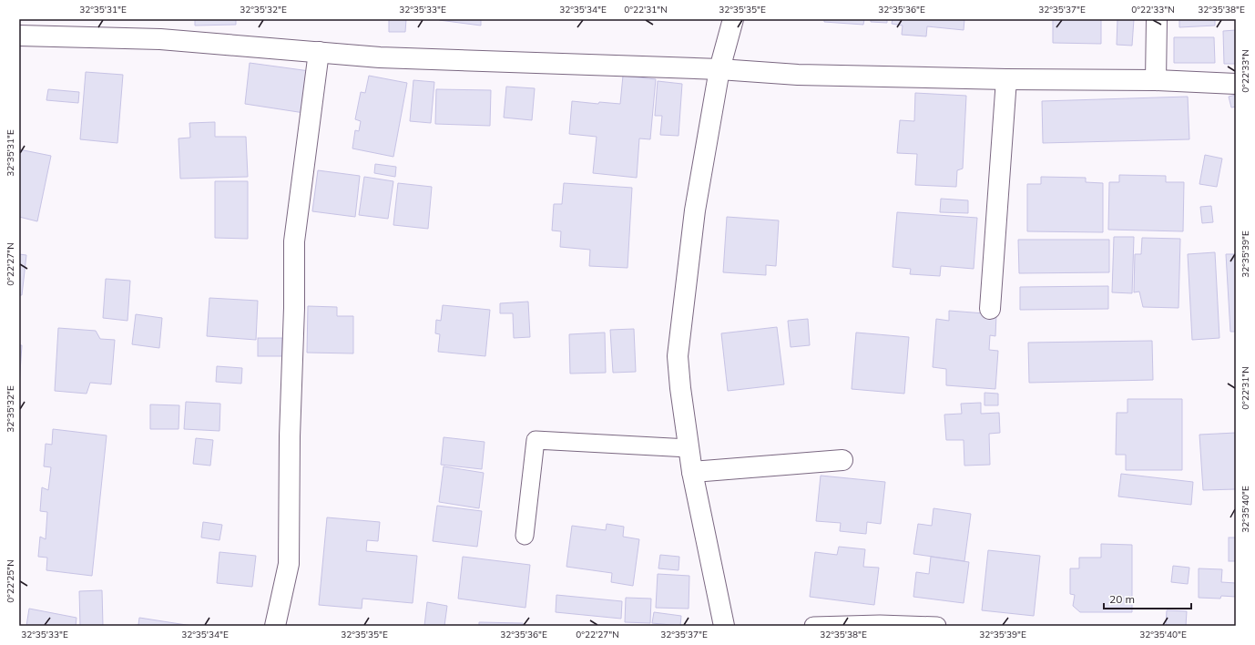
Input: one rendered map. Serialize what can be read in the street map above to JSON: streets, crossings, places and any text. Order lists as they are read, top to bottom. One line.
{"scale_bar":"20 m","coordinates":["32°35'31\"E","32°35'32\"E","32°35'33\"E","32°35'34\"E","0°22'31\"N","32°35'35\"E","32°35'36\"E","32°35'37\"E","0°22'33\"N","32°35'38\"E","32°35'39\"E","0°22'27\"N","32°35'40\"E","0°22'25\"N"]}
